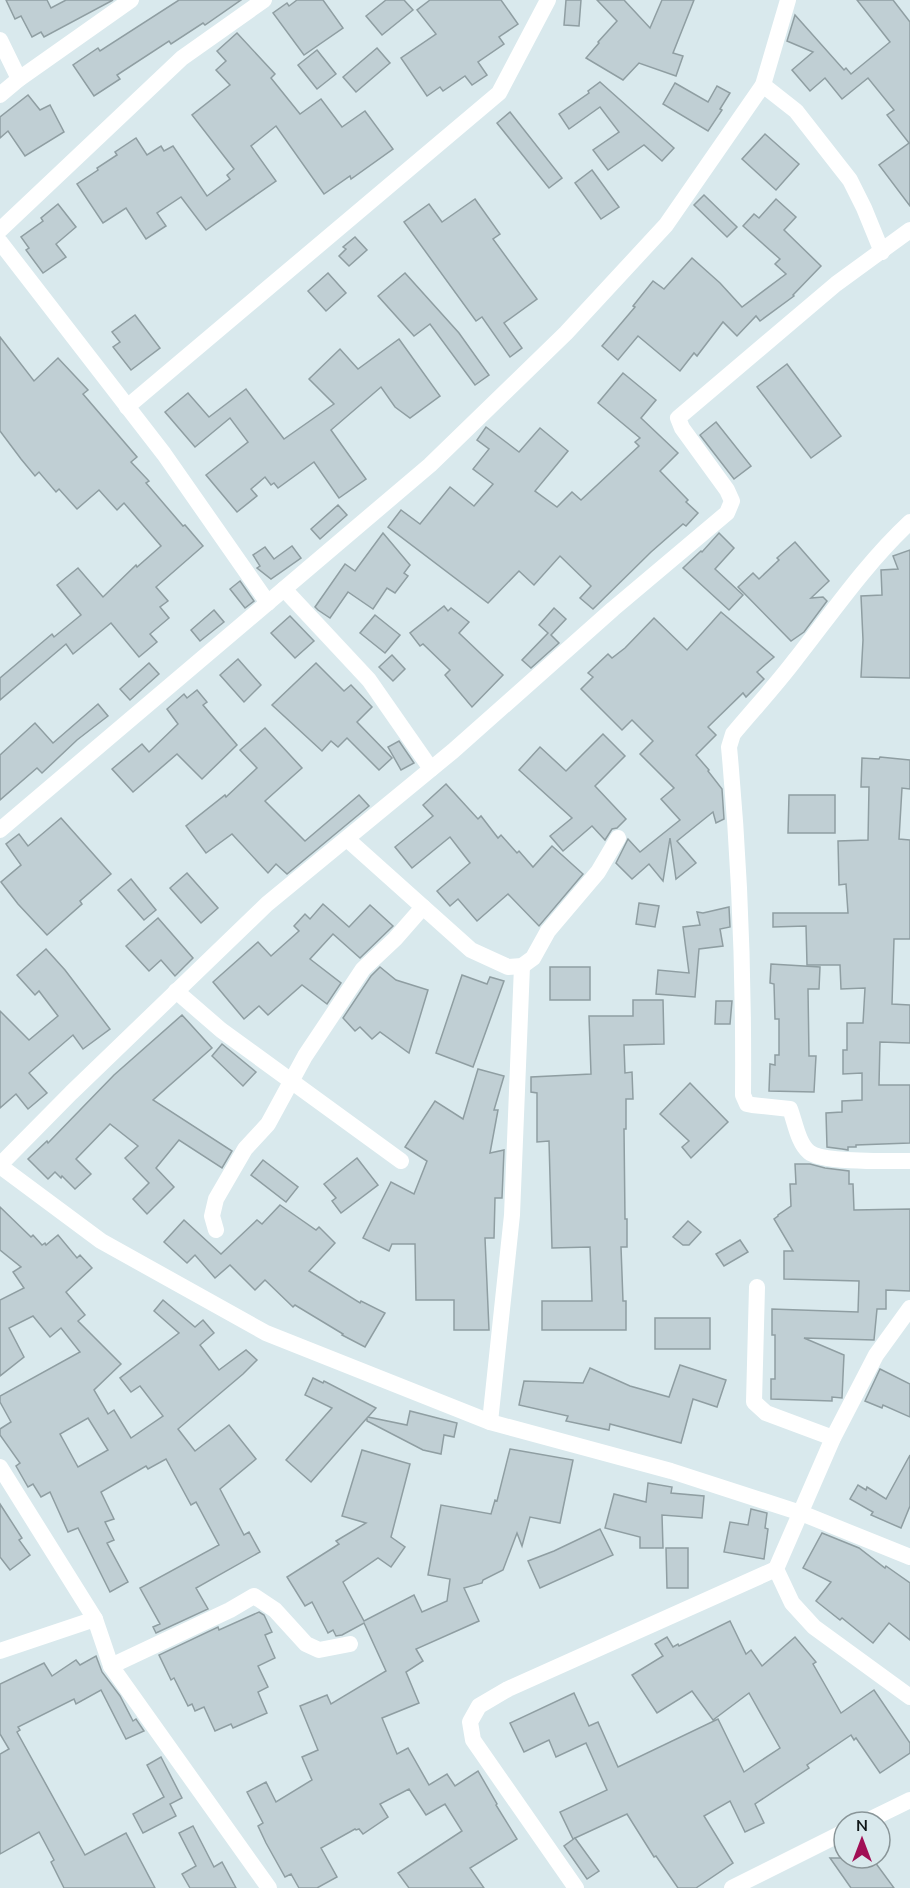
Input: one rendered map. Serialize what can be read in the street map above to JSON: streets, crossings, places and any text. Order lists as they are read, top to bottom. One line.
{"north":"top"}
